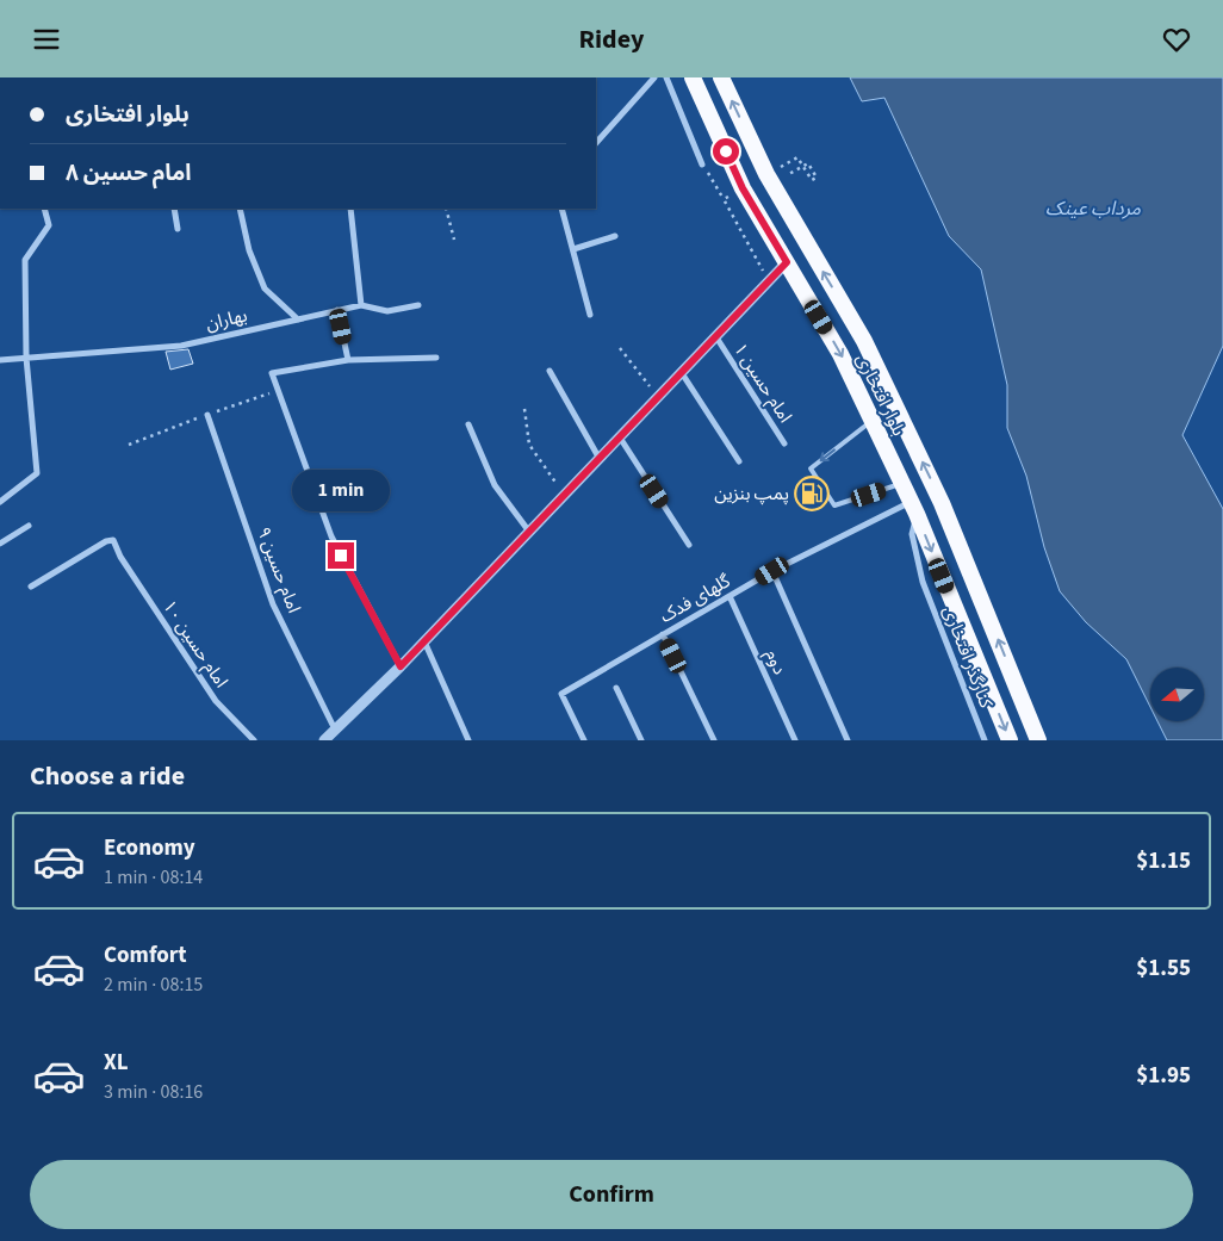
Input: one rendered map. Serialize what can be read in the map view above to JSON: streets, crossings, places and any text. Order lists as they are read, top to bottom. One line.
{"streets":{"highway":["بلوار افتخاری"],"street":["بهاران","امام حسین ۱","امام حسین ۹","گلهای فدک","امام حسین ۱۰","کنارگذر افتخاری","دوم"]},"crossings":[["بلوار افتخاری","گلهای فدک"],["بلوار افتخاری","کنارگذر افتخاری"],["گلهای فدک","کنارگذر افتخاری"],["گلهای فدک","دوم"]],"water":["مرداب عینک"],"places":{"fuel station":["پمپ بنزین"]},"north":"left","page":{"header":"Ridey","banner":["بلوار افتخاری","امام حسین ۸"],"bubble":"1 min","heading":"Choose a ride","list":[{"name":"Economy","note":"1 min · 08:14","value":"$1.15"},{"name":"Comfort","note":"2 min · 08:15","value":"$1.55"},{"name":"XL","note":"3 min · 08:16","value":"$1.95"}],"buttons":"Confirm"}}
